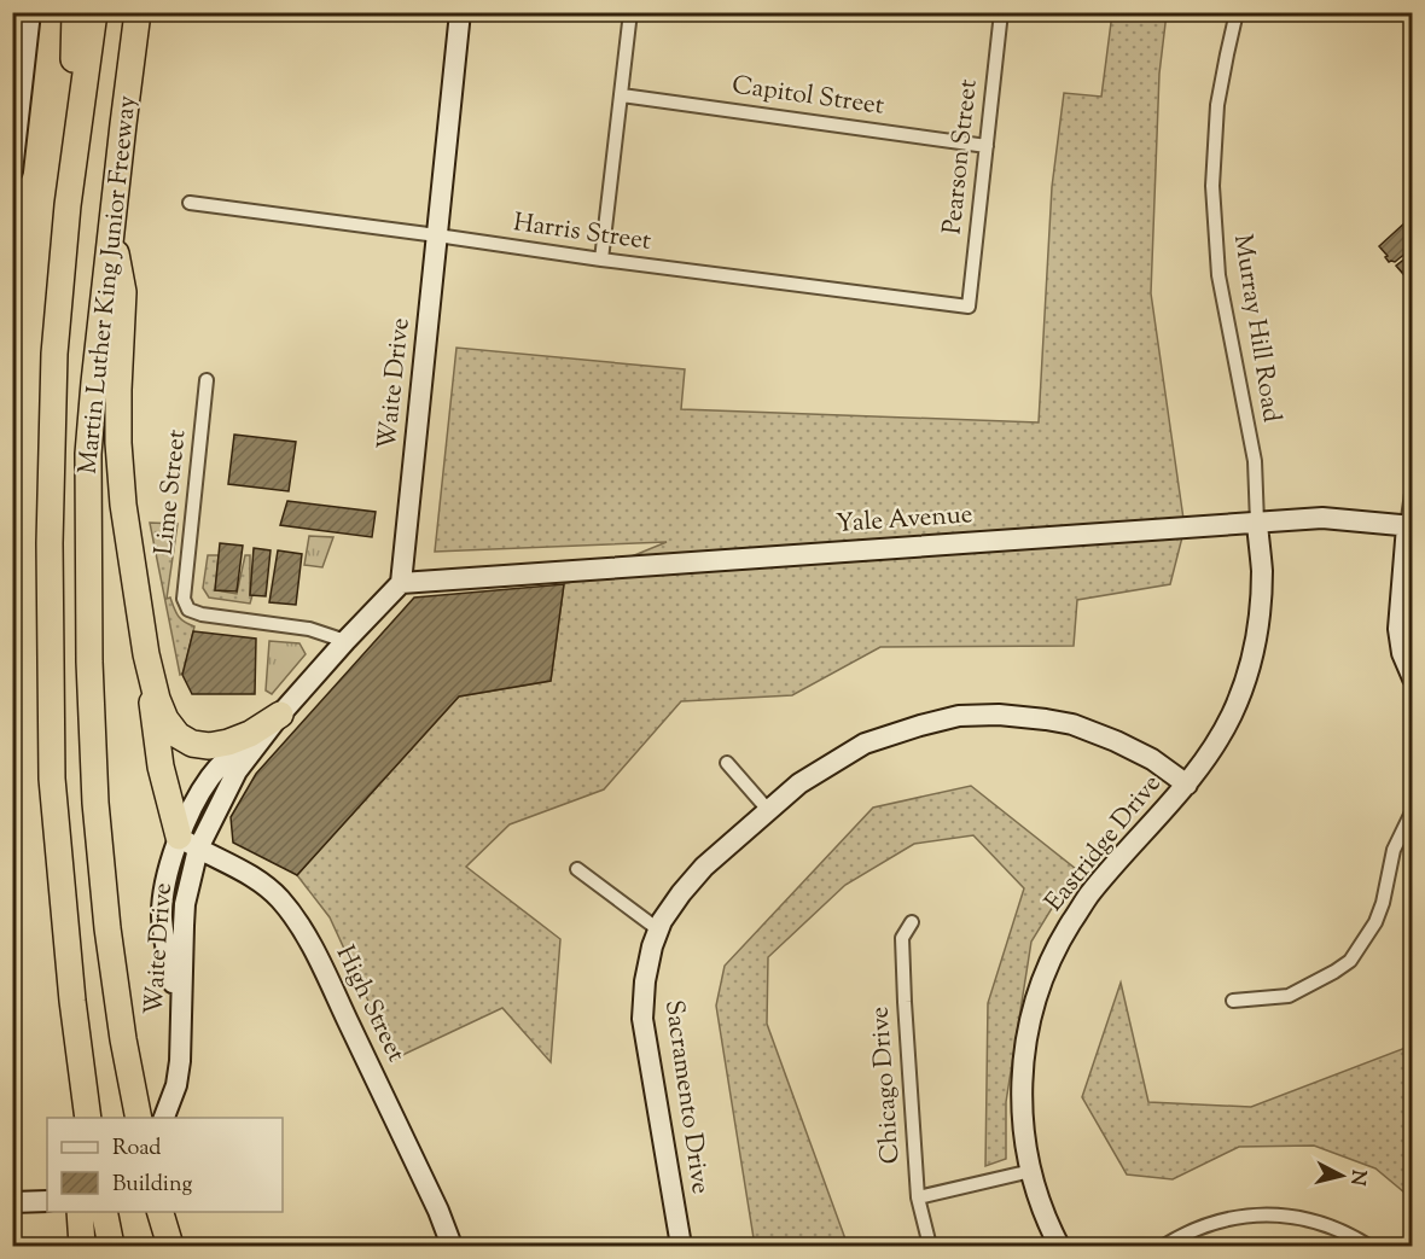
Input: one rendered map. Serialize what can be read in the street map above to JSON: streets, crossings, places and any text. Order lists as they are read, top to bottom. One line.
{"streets":{"highway":["Martin Luther King Junior Freeway"],"street":["Capitol Street","Pearson Street","Harris Street","Murray Hill Road","Waite Drive","Lime Street","Yale Avenue","Eastridge Drive","High Street","Chicago Drive","Sacramento Drive"]},"crossings":[["Capitol Street","Pearson Street"],["Pearson Street","Harris Street"],["Harris Street","Waite Drive"],["Murray Hill Road","Yale Avenue"],["Murray Hill Road","Eastridge Drive"],["Waite Drive","Lime Street"],["Waite Drive","Yale Avenue"],["Waite Drive","High Street"],["Yale Avenue","Eastridge Drive"],["Eastridge Drive","Sacramento Drive"]],"legend":["Road","Building"],"north":"right"}
